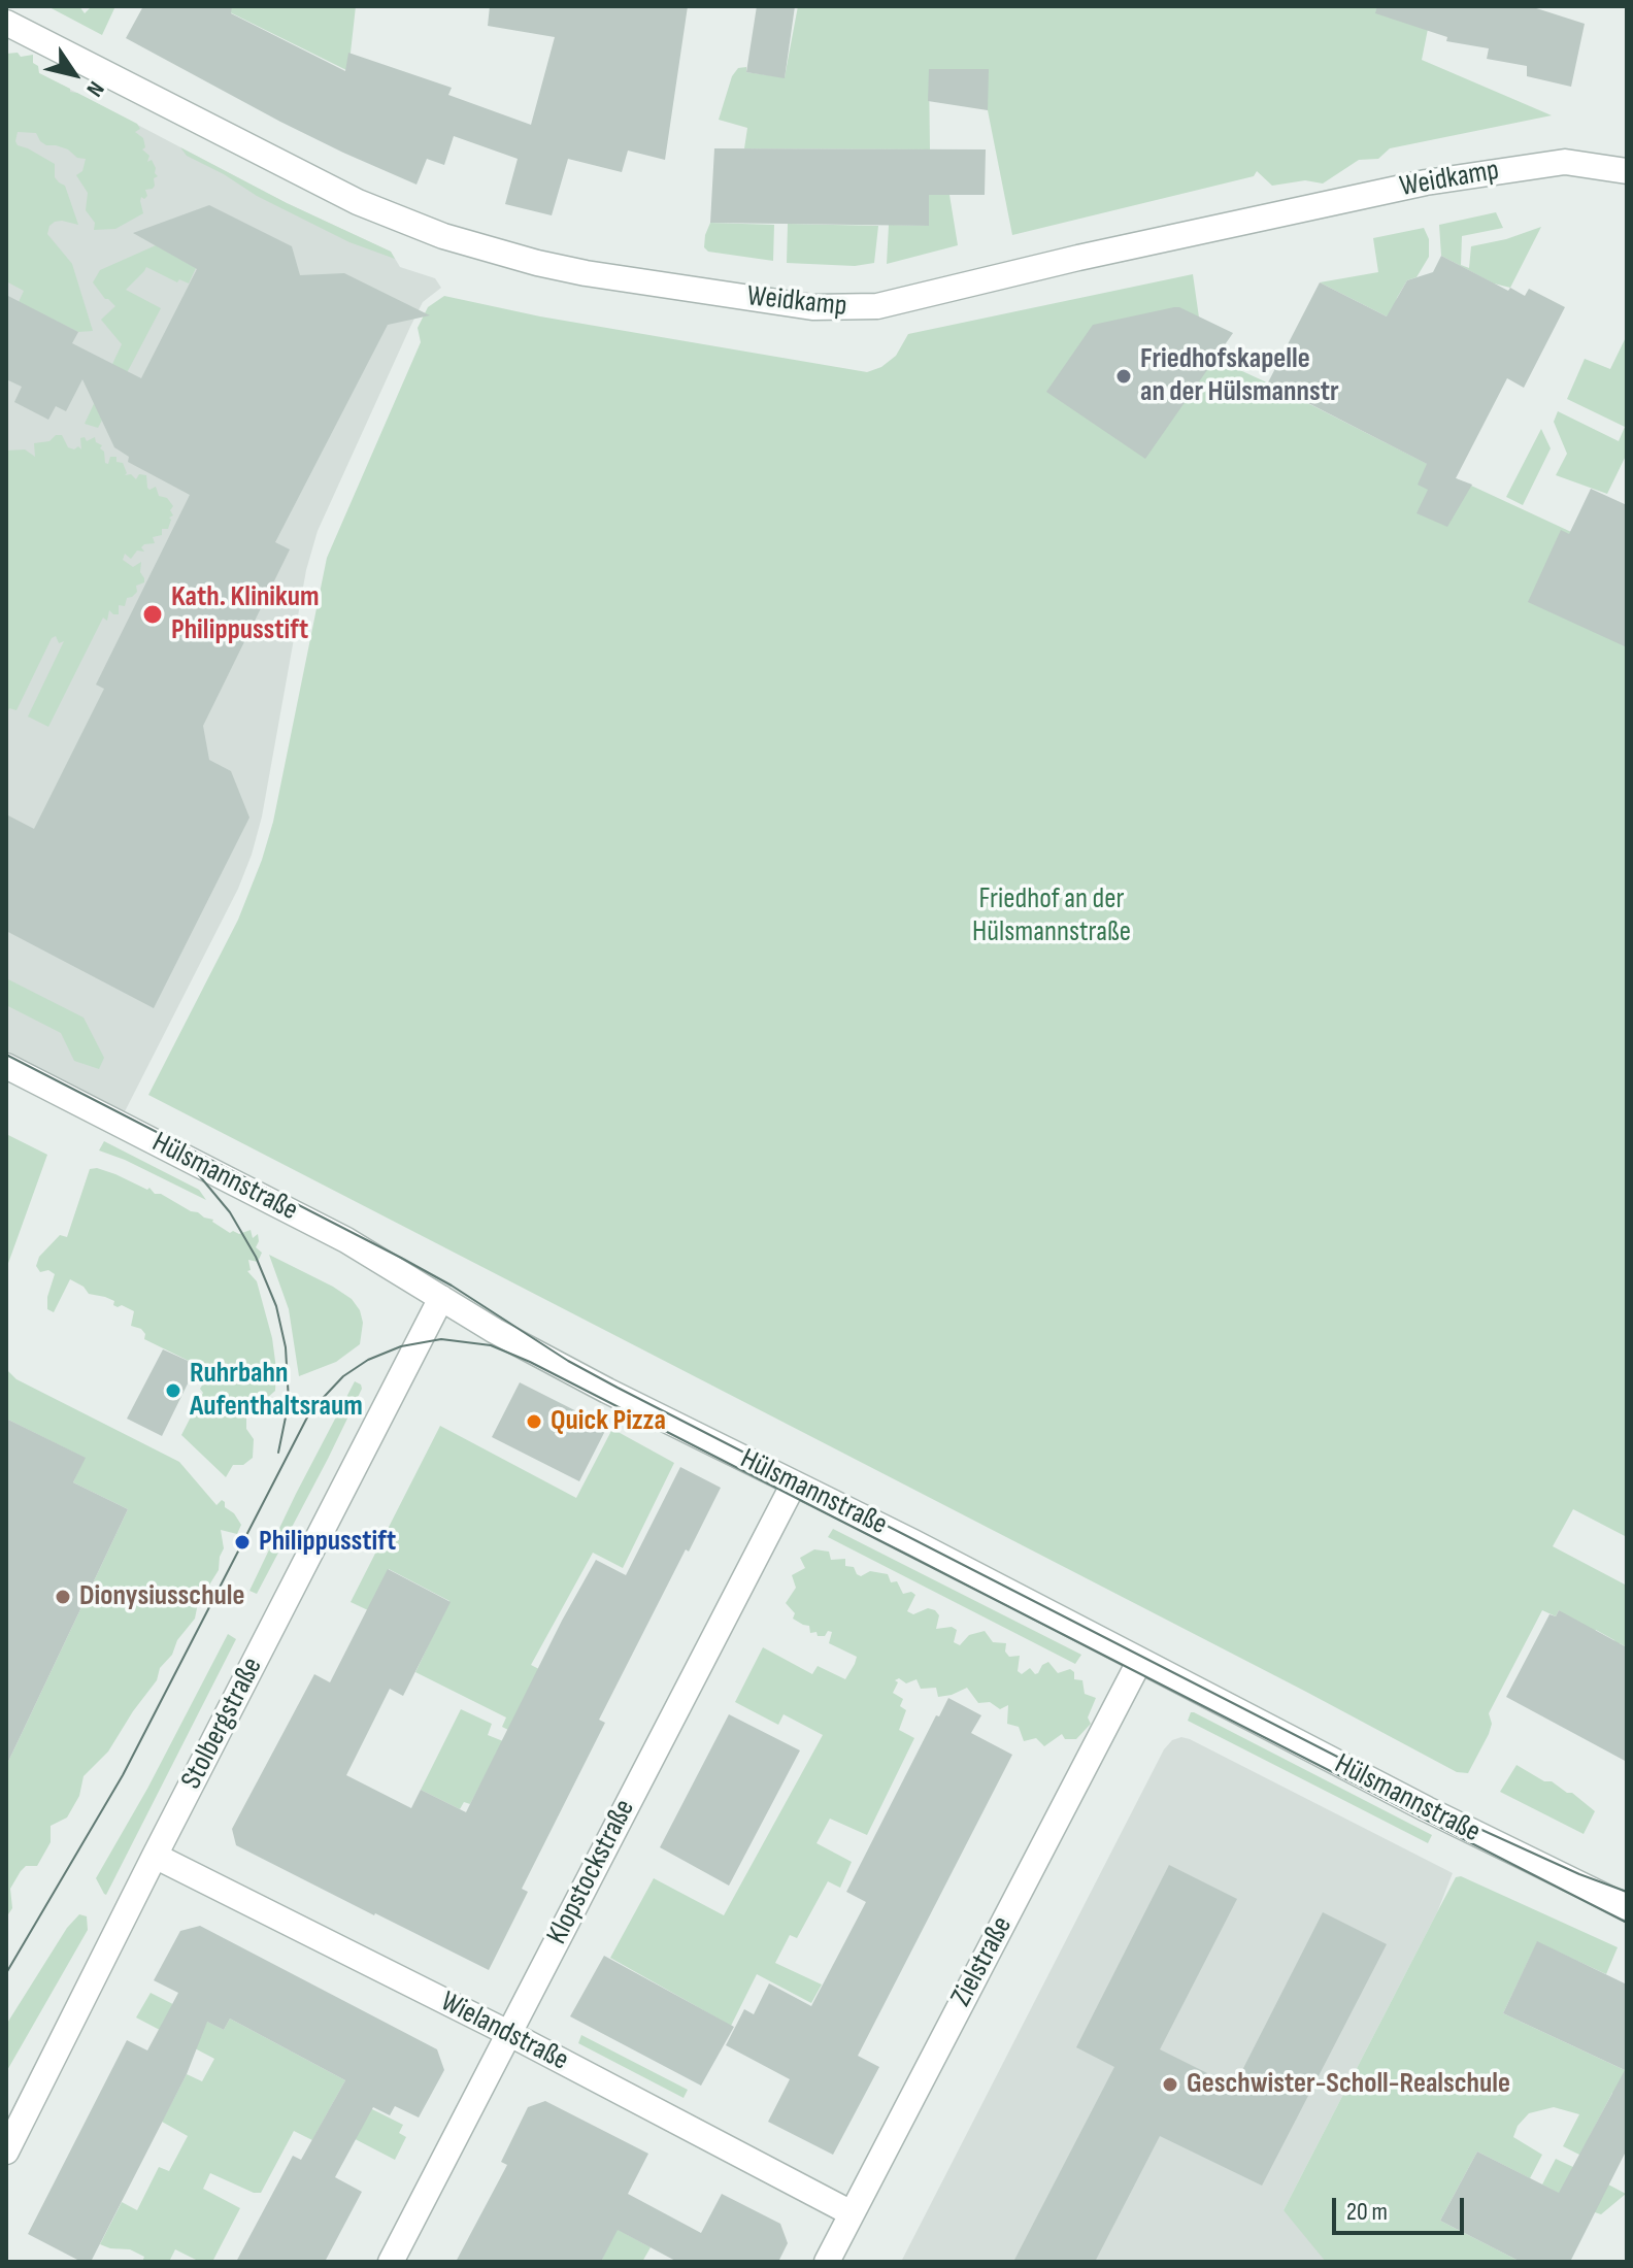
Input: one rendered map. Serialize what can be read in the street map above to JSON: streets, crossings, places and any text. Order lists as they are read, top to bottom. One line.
{"streets":{"street":["Weidkamp","Hülsmannstraße","Stolbergstraße","Klopstockstraße","Zielstraße","Wielandstraße"]},"crossings":[["Hülsmannstraße","Stolbergstraße"],["Hülsmannstraße","Klopstockstraße"],["Hülsmannstraße","Zielstraße"],["Stolbergstraße","Wielandstraße"],["Klopstockstraße","Wielandstraße"],["Zielstraße","Wielandstraße"]],"parks":["Friedhof an der Hülsmannstraße"],"places":["Friedhofskapelle an der Hülsmannstr","Kath. Klinikum Philippusstift","Ruhrbahn Aufenthaltsraum","Quick Pizza","Philippusstift","Dionysiusschule","Geschwister-Scholl-Realschule"],"scale_bar":"20 m","north":"bottom right"}
